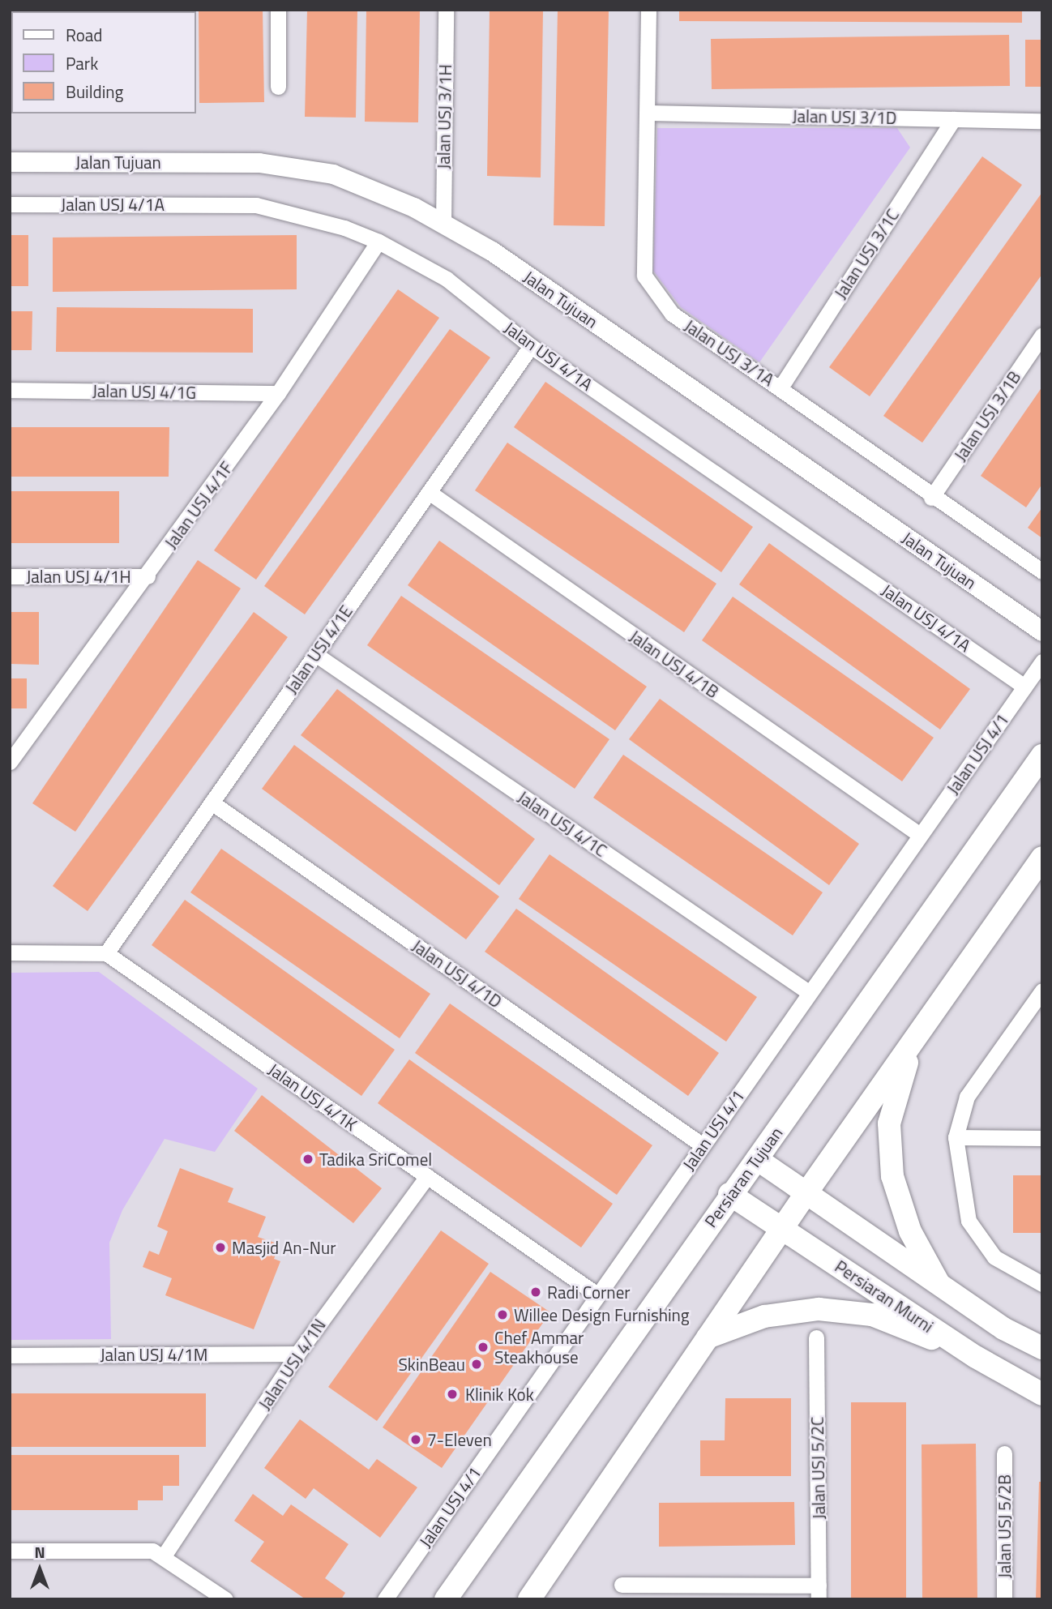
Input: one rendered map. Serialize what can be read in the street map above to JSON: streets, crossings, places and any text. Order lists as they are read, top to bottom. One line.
{"streets":{"main road":["Persiaran Tujuan","Persiaran Murni"],"street":["Jalan USJ 3/1H","Jalan USJ 3/1D","Jalan Tujuan","Jalan USJ 4/1A","Jalan USJ 3/1C","Jalan USJ 3/1A","Jalan USJ 4/1G","Jalan USJ 3/1B","Jalan USJ 4/1F","Jalan USJ 4/1H","Jalan USJ 4/1E","Jalan USJ 4/1B","Jalan USJ 4/1","Jalan USJ 4/1C","Jalan USJ 4/1D","Jalan USJ 4/1K","Jalan USJ 4/1M","Jalan USJ 4/1N","Jalan USJ 5/2C","Jalan USJ 5/2B"]},"crossings":[["Jalan USJ 3/1H","Jalan Tujuan"],["Jalan USJ 3/1D","Jalan USJ 3/1C"],["Jalan USJ 3/1D","Jalan USJ 3/1A"],["Jalan USJ 4/1A","Jalan USJ 4/1F"],["Jalan USJ 4/1A","Jalan USJ 4/1E"],["Jalan USJ 4/1A","Jalan USJ 4/1"],["Jalan USJ 3/1C","Jalan USJ 3/1A"],["Jalan USJ 3/1A","Jalan USJ 3/1B"],["Jalan USJ 4/1G","Jalan USJ 4/1F"],["Jalan USJ 4/1F","Jalan USJ 4/1H"],["Jalan USJ 4/1E","Jalan USJ 4/1B"],["Jalan USJ 4/1E","Jalan USJ 4/1C"],["Jalan USJ 4/1E","Jalan USJ 4/1D"],["Jalan USJ 4/1E","Jalan USJ 4/1K"],["Jalan USJ 4/1B","Jalan USJ 4/1"],["Jalan USJ 4/1","Jalan USJ 4/1C"],["Jalan USJ 4/1","Jalan USJ 4/1D"],["Jalan USJ 4/1","Jalan USJ 4/1K"],["Jalan USJ 4/1K","Jalan USJ 4/1N"],["Persiaran Tujuan","Persiaran Murni"],["Jalan USJ 4/1M","Jalan USJ 4/1N"]],"places":["Tadika SriComel","Masjid An-Nur","Radi Corner","Willee Design Furnishing","Chef Ammar Steakhouse","SkinBeau","Klinik Kok","7-Eleven"],"legend":["Road","Park","Building"],"north":"top"}
